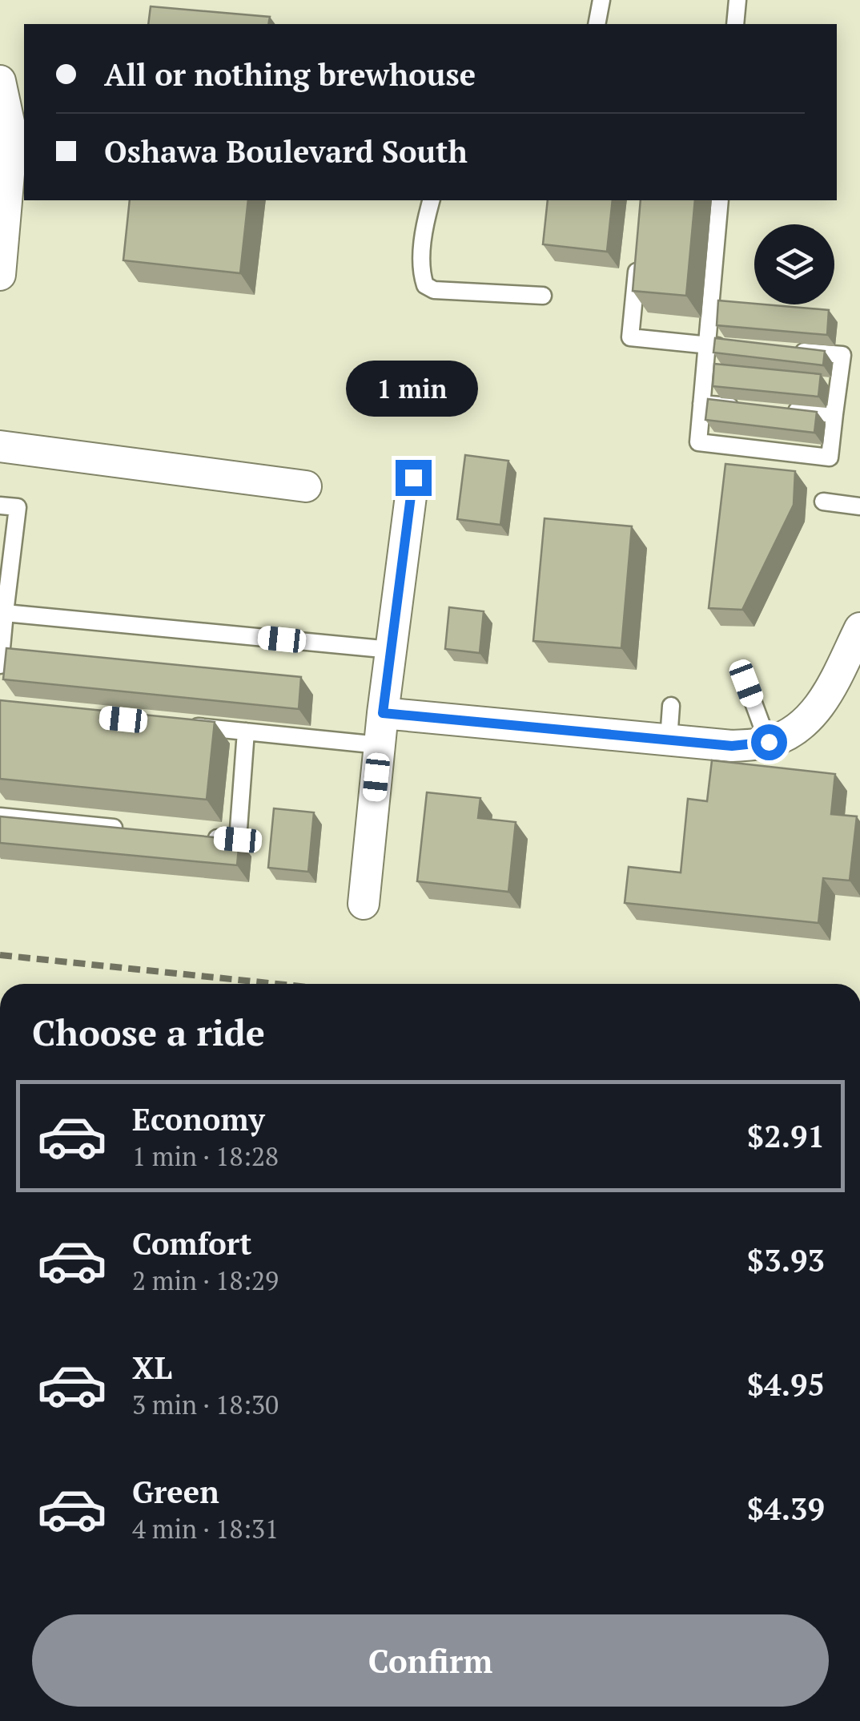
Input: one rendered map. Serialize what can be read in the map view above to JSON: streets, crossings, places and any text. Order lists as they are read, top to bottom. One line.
{"page":{"banner":["All or nothing brewhouse","Oshawa Boulevard South"],"bubble":"1 min","heading":"Choose a ride","list":[{"name":"Economy","note":"1 min · 18:28","value":"$2.91"},{"name":"Comfort","note":"2 min · 18:29","value":"$3.93"},{"name":"XL","note":"3 min · 18:30","value":"$4.95"},{"name":"Green","note":"4 min · 18:31","value":"$4.39"}],"buttons":"Confirm"}}
